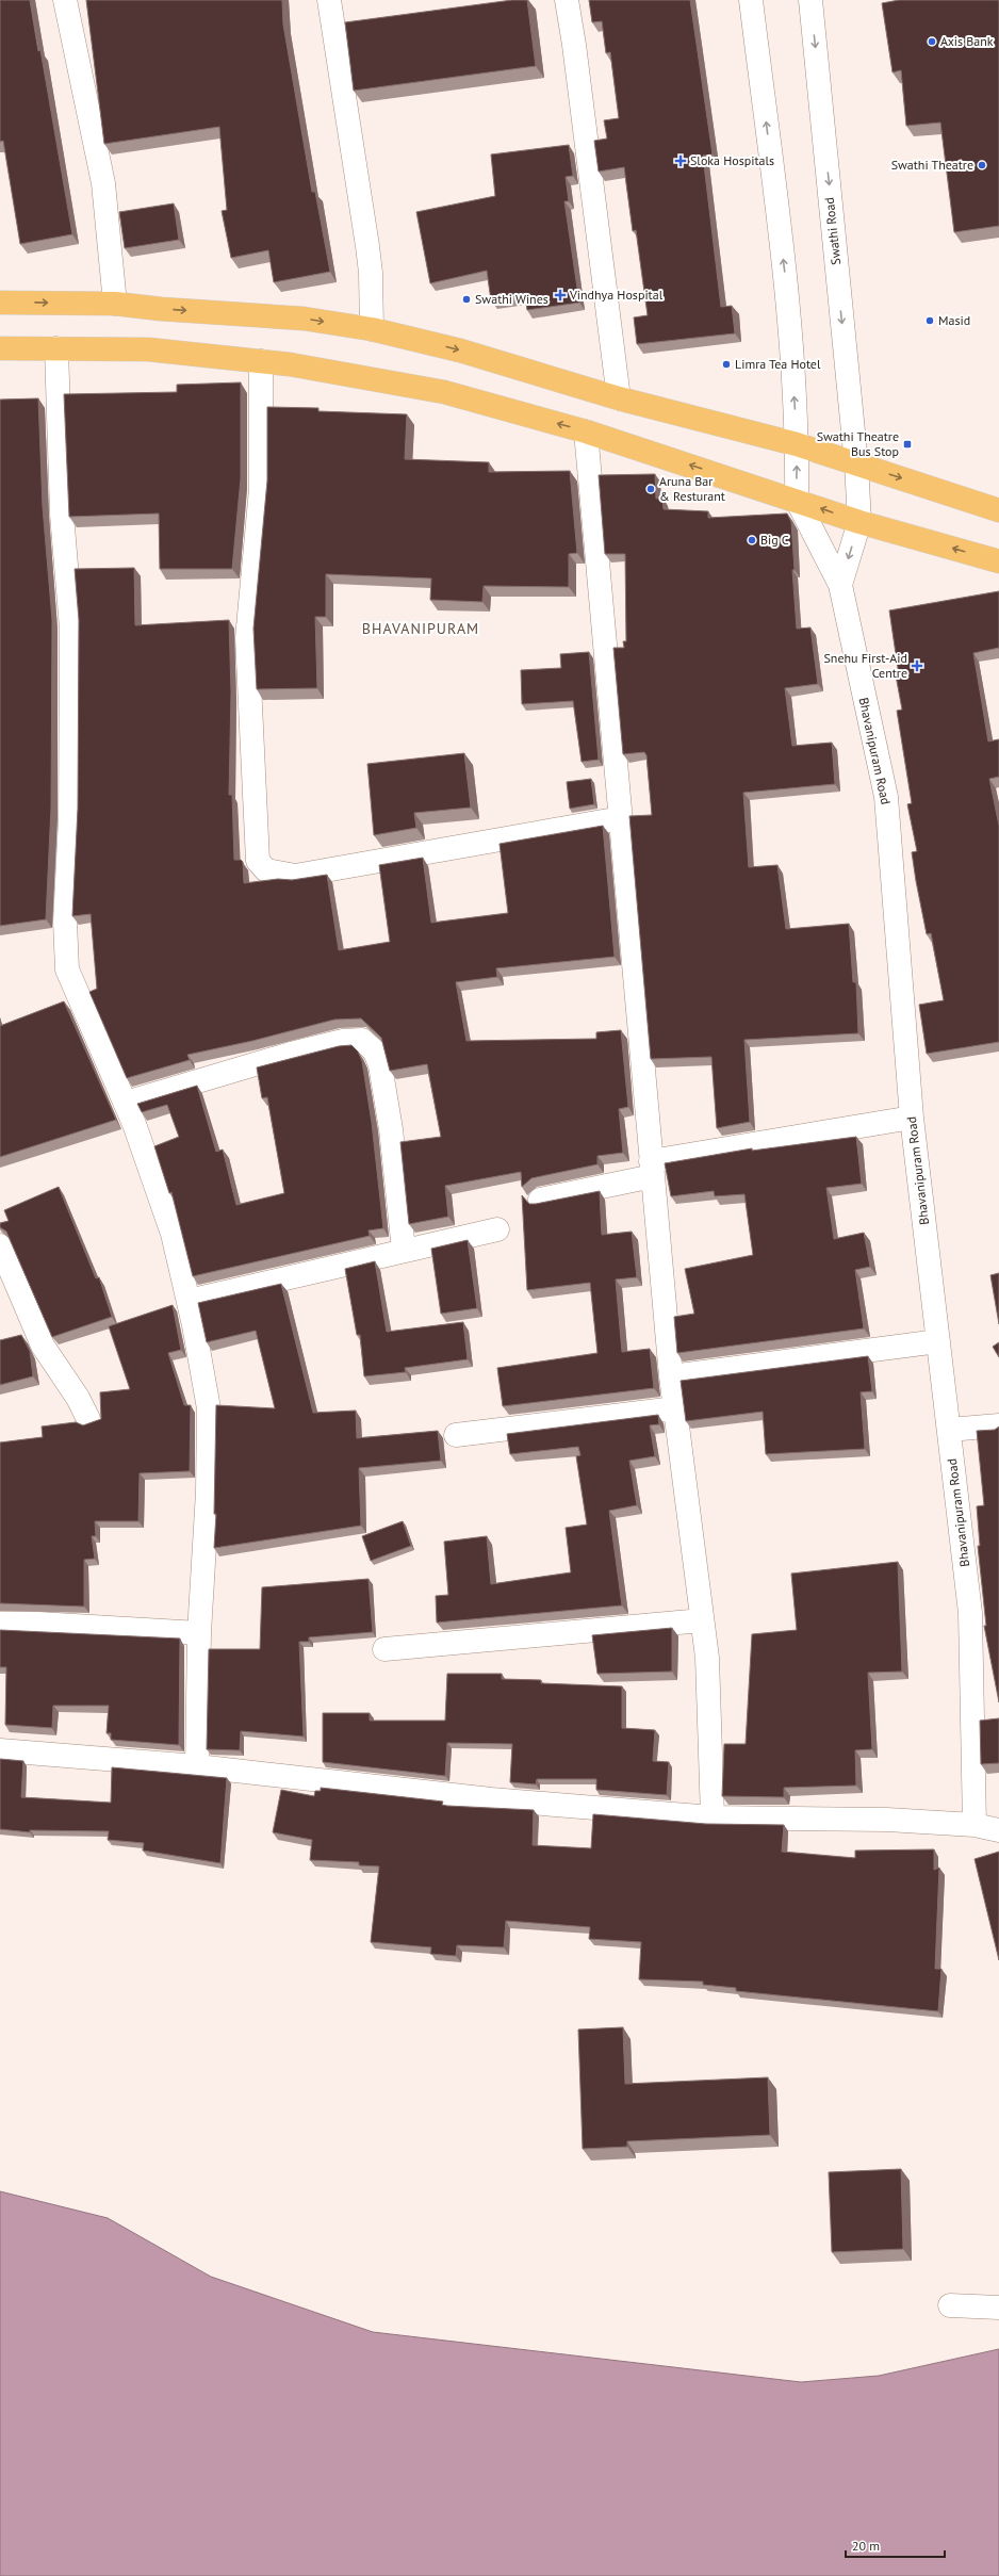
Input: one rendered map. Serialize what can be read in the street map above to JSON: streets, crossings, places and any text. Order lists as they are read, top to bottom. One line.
{"streets":{"street":["Swathi Road","Bhavanipuram Road"]},"crossings":[["Swathi Road","Bhavanipuram Road"]],"districts":["BHAVANIPURAM"],"places":{"other":["Axis Bank","Swathi Theatre","Swathi Wines","Masid","Limra Tea Hotel","Aruna Bar & Resturant","Big C"],"health":["Sloka Hospitals","Vindhya Hospital","Snehu First-Aid Centre"],"transit":["Swathi Theatre Bus Stop"]},"scale_bar":"20 m"}
